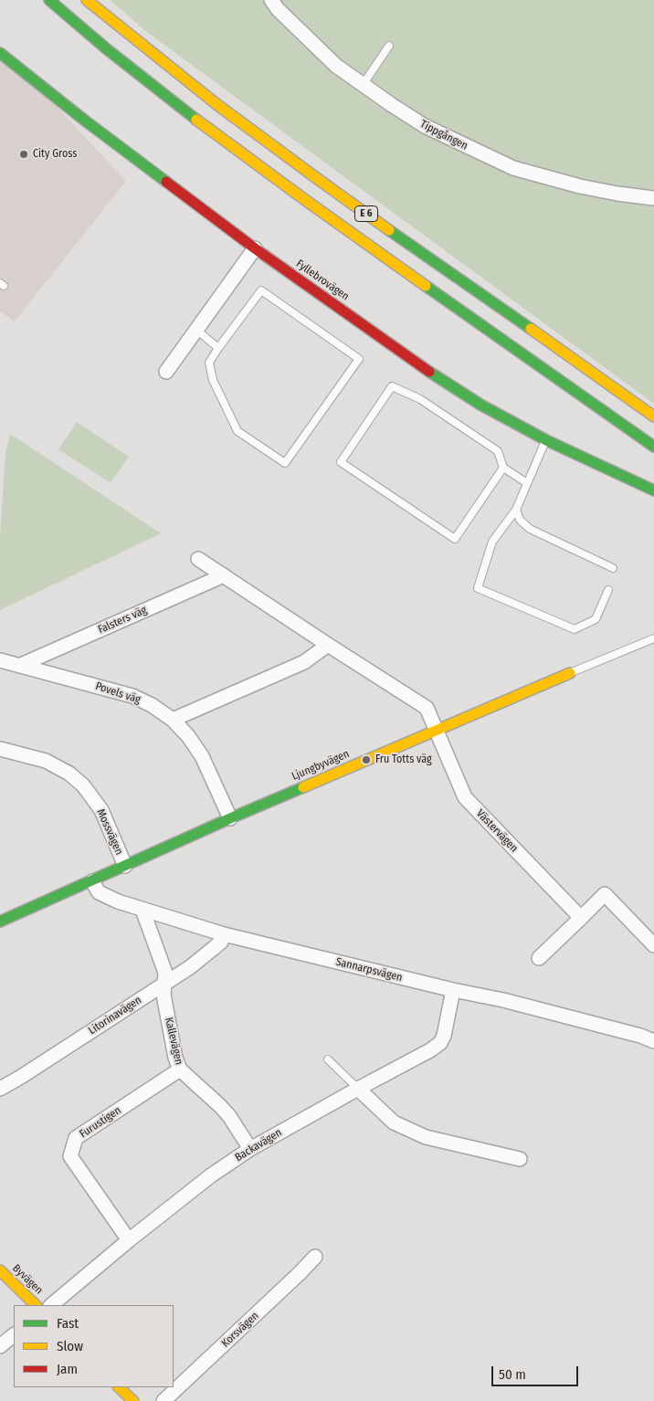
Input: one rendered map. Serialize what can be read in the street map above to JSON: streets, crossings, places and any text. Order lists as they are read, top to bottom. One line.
{"streets":{"main road":["E 6","Fyllebrovägen","Ljungbyvägen","Byvägen"],"street":["Tippgången","Falsters väg","Povels väg","Västervägen","Mossvägen","Sannarpsvägen","Litorinavägen","Kallevägen","Furustigen","Backavägen","Korsvägen"]},"crossings":[["Falsters väg","Povels väg"],["Povels väg","Ljungbyvägen"],["Ljungbyvägen","Västervägen"],["Ljungbyvägen","Mossvägen"],["Ljungbyvägen","Sannarpsvägen"],["Sannarpsvägen","Litorinavägen"],["Sannarpsvägen","Kallevägen"],["Sannarpsvägen","Backavägen"],["Litorinavägen","Kallevägen"],["Kallevägen","Furustigen"],["Kallevägen","Backavägen"],["Furustigen","Backavägen"]],"places":["City Gross","Fru Totts väg"],"legend":["Fast","Slow","Jam"],"scale_bar":"50 m"}
